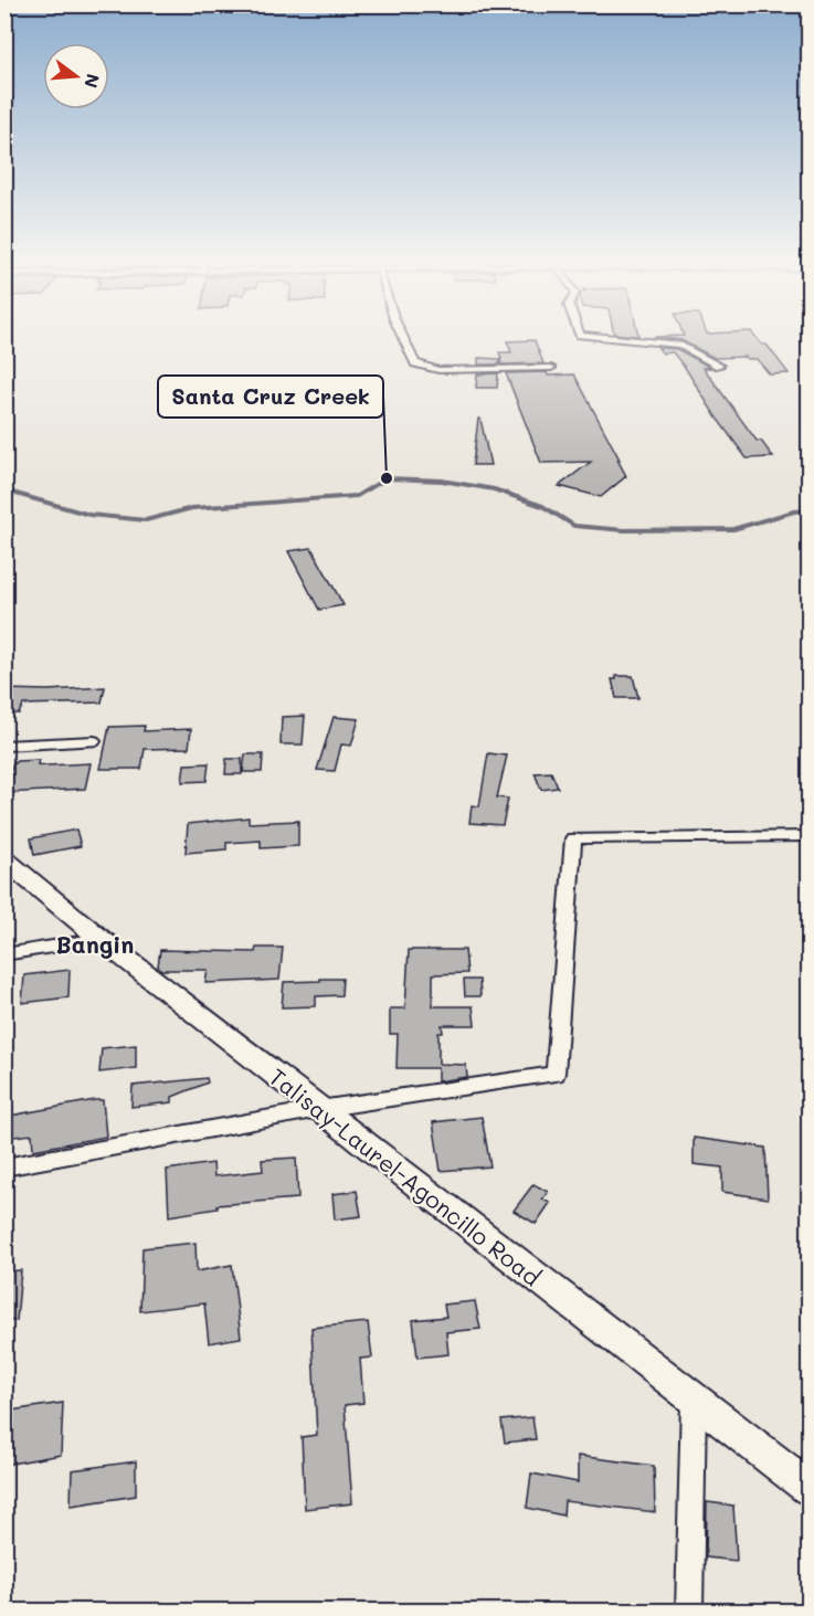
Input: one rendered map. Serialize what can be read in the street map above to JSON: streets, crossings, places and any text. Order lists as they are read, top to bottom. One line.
{"streets":{"main road":["Talisay-Laurel-Agoncillo Road"]},"districts":["Bangin"],"places":["Santa Cruz Creek"],"north":"right"}
